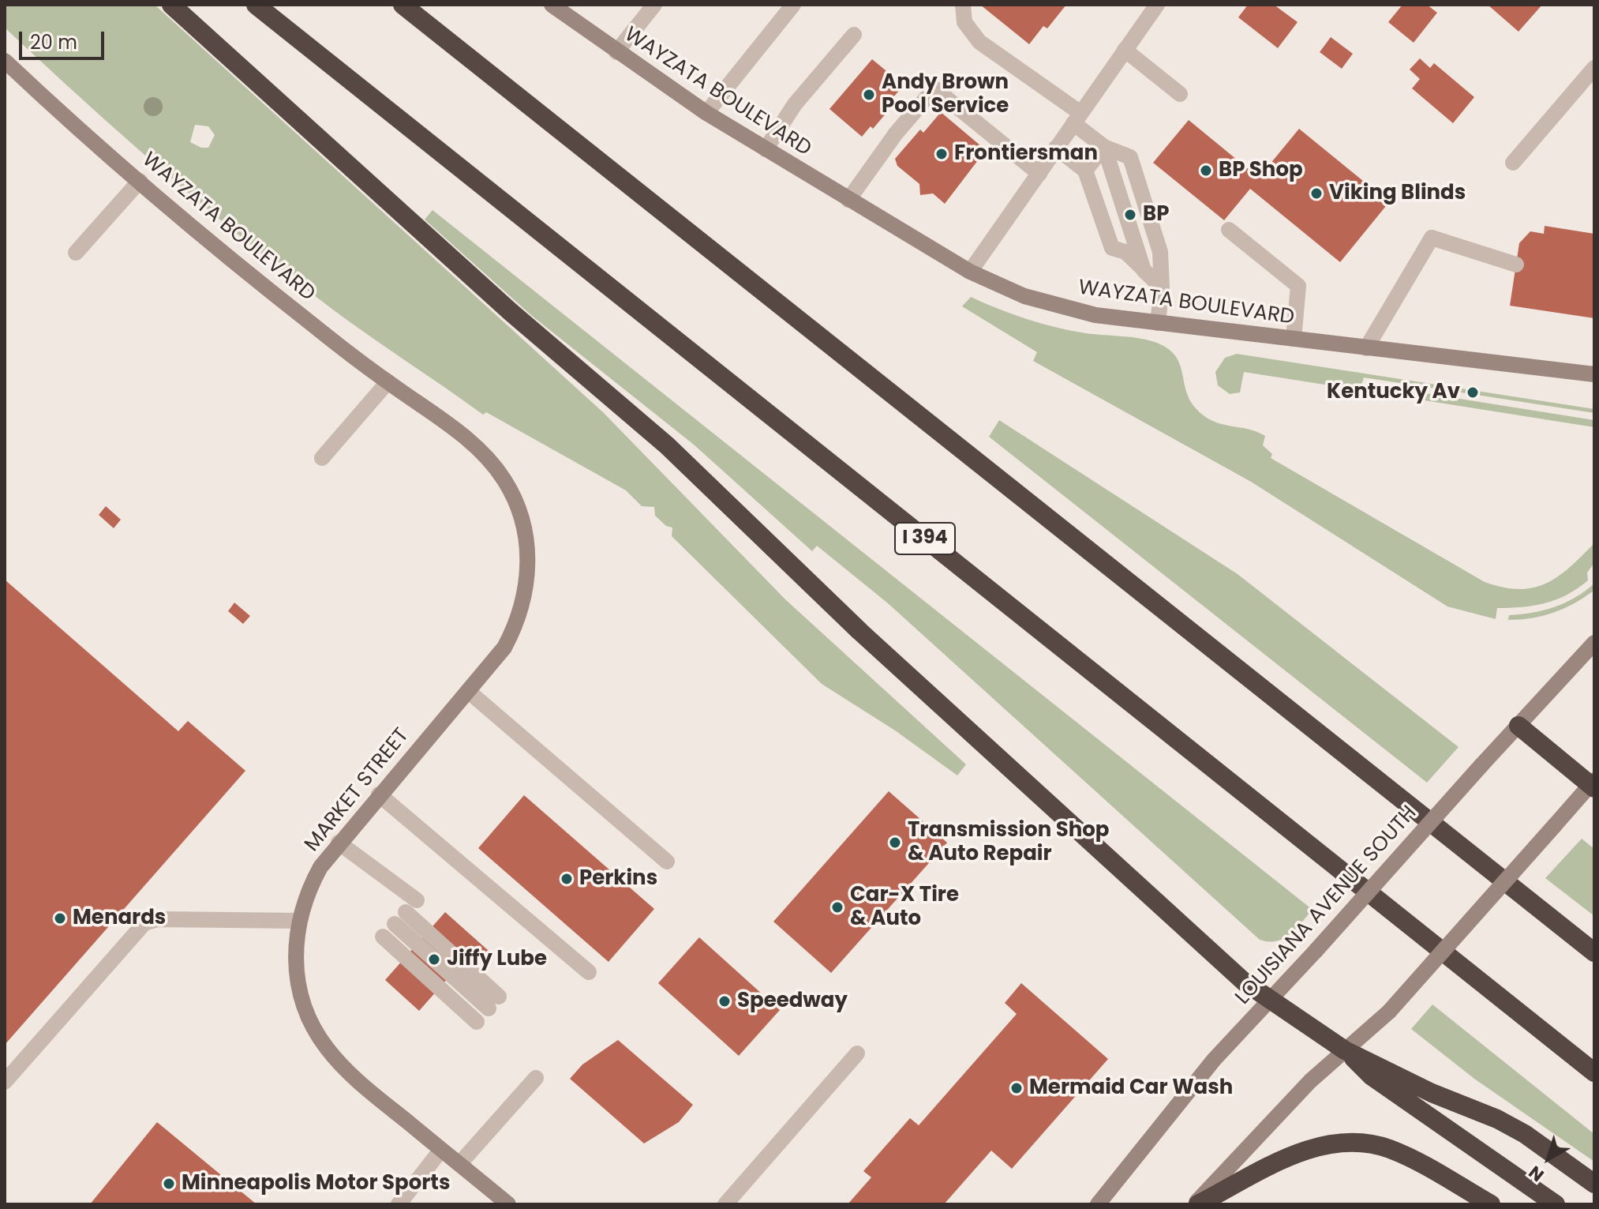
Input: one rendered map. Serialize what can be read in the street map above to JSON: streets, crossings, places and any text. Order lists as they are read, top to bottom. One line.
{"streets":{"highway":["I 394"],"street":["WAYZATA BOULEVARD","MARKET STREET","LOUISIANA AVENUE SOUTH"]},"crossings":[["WAYZATA BOULEVARD","MARKET STREET"]],"places":["Andy Brown Pool Service","Frontiersman","BP Shop","Viking Blinds","BP","Kentucky Av","Transmission Shop & Auto Repair","Perkins","Car-X Tire & Auto","Menards","Jiffy Lube","Speedway","Mermaid Car Wash","Minneapolis Motor Sports"],"scale_bar":"20 m","north":"bottom left"}
